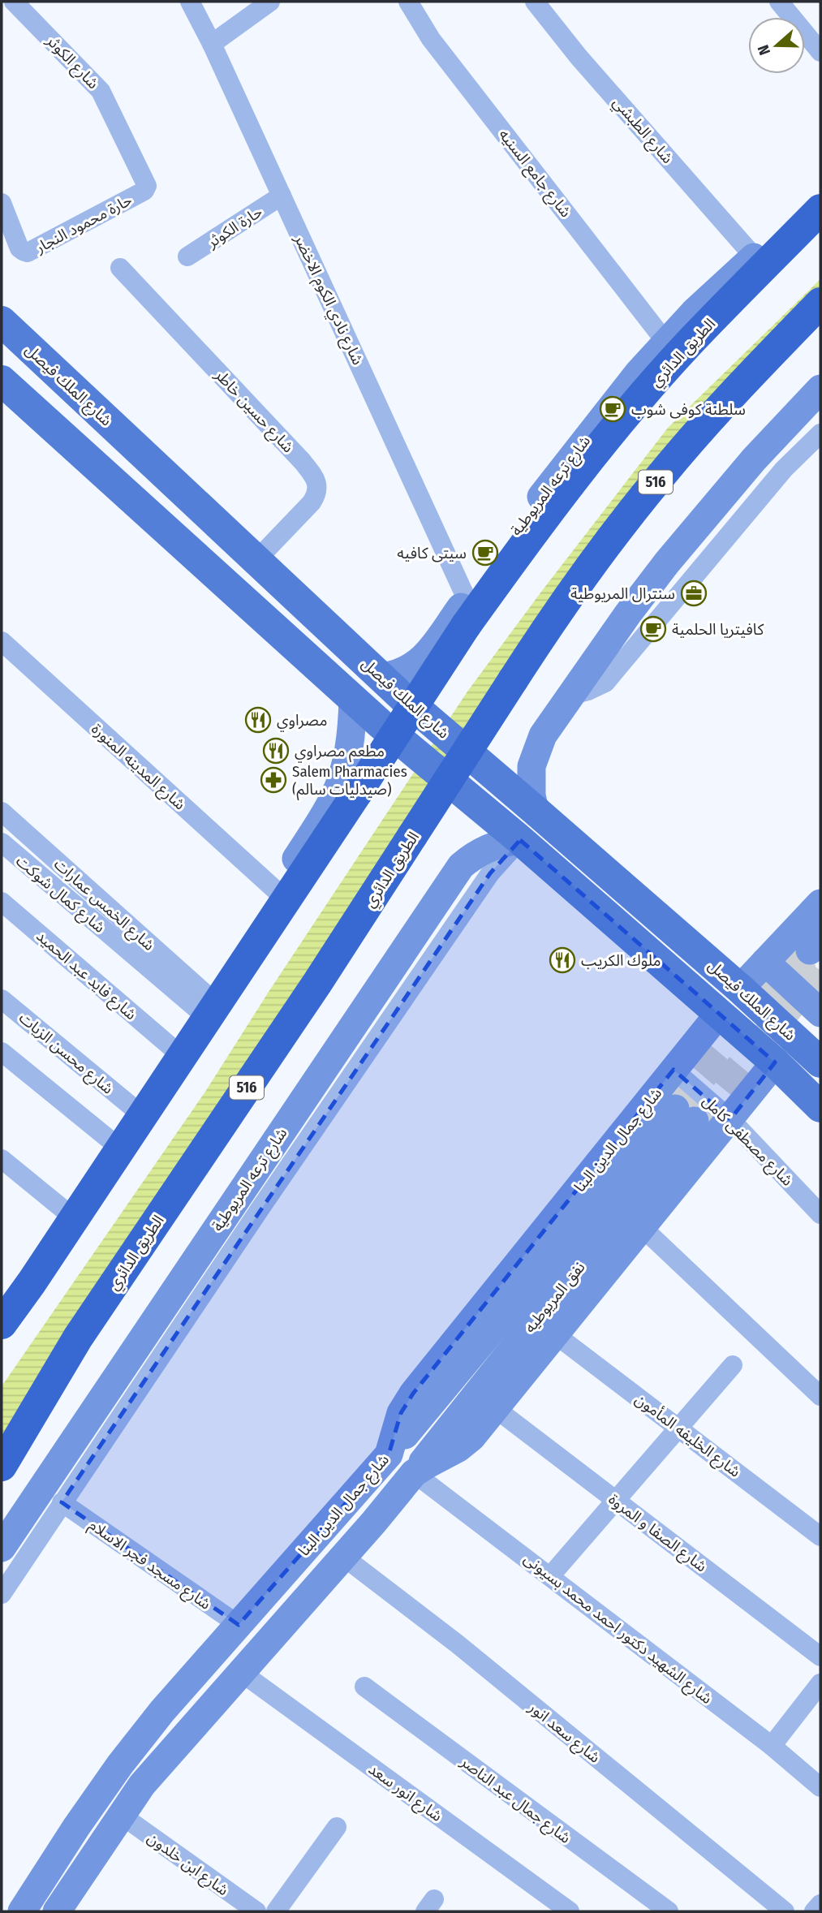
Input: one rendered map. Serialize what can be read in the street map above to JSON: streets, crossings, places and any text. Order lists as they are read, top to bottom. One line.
{"streets":{"highway":["الطريق الدائري","516"],"main road":["شارع الملك فيصل","شارع ترعه المريوطية","شارع جمال الدين البنا","نفق المريوطيه"],"street":["شارع الكوثر","شارع الطبشي","شارع جامع السنيه","حارة محمود النجار","حارة الكوثر","شارع نادي الكوم الاخضر","شارع حسين خاطر","شارع المدينه المنورة","شارع كمال شوكت","شارع الخمس عمارات","شارع فايد عبد الحميد","شارع محسن الزيات","شارع مصطفى كامل","شارع الخليفه المأمون","شارع الصفا و المروة","شارع مسجد فجر الاسلام","شارع الشهيد دكتور احمد محمد بسيونى","شارع سعد انور","شارع انور سعد","شارع جمال عبد الناصر","شارع ابن خلدون"]},"crossings":[["شارع الكوثر","حارة محمود النجار"],["شارع الطبشي","شارع ترعه المريوطية"],["شارع جامع السنيه","شارع ترعه المريوطية"],["حارة الكوثر","شارع نادي الكوم الاخضر"],["شارع نادي الكوم الاخضر","شارع ترعه المريوطية"],["شارع الملك فيصل","شارع حسين خاطر"],["شارع الملك فيصل","شارع ترعه المريوطية"],["شارع الملك فيصل","شارع جمال الدين البنا"],["شارع كمال شوكت","شارع الخمس عمارات"],["شارع جمال الدين البنا","شارع مصطفى كامل"],["شارع جمال الدين البنا","نفق المريوطيه"],["شارع جمال الدين البنا","شارع الخليفه المأمون"],["شارع جمال الدين البنا","شارع الصفا و المروة"],["شارع جمال الدين البنا","شارع مسجد فجر الاسلام"],["شارع جمال الدين البنا","شارع الشهيد دكتور احمد محمد بسيونى"],["شارع جمال الدين البنا","شارع سعد انور"],["شارع جمال الدين البنا","شارع انور سعد"],["شارع جمال الدين البنا","شارع ابن خلدون"],["نفق المريوطيه","شارع الشهيد دكتور احمد محمد بسيونى"]],"places":{"cafe":["سلطنة كوفى شوب","سيتى كافيه","كافيتريا الحلمية"],"office":["سنترال المريوطية"],"restaurant":["مصراوي","مطعم مصراوي","ملوك الكريب"],"pharmacy":["Salem Pharmacies (صيدليات سالم)"]},"north":"left"}
